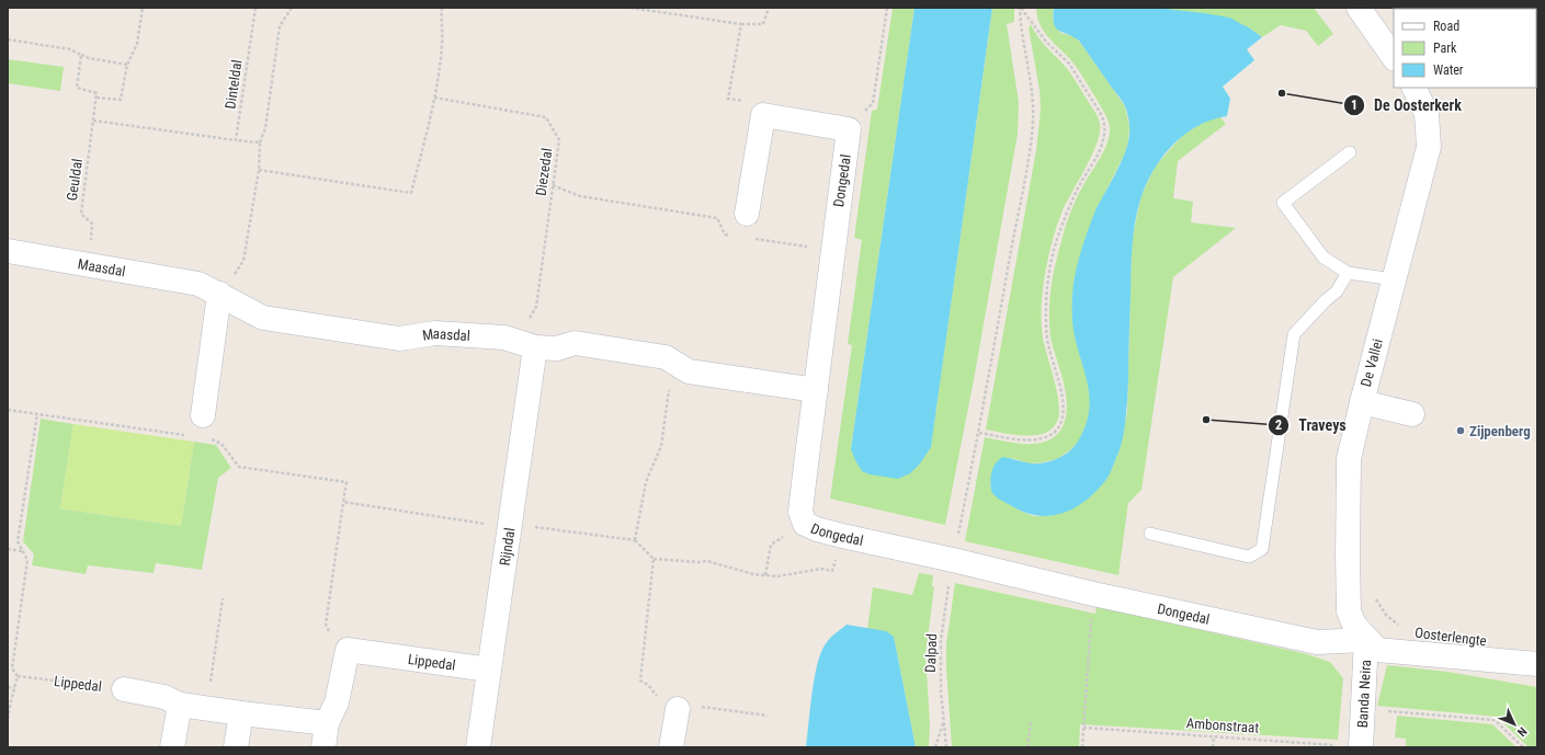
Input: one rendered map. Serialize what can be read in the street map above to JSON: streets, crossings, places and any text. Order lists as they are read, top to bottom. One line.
{"streets":{"street":["Dongedal","Maasdal","De Vallei","Rijndal","Oosterlengte","Lippedal","Banda Neira"],"path":["Dinteldal","Diezedal","Geuldal","Dalpad","Ambonstraat"]},"crossings":[["Diezedal","Maasdal"],["Diezedal","Rijndal"],["Geuldal","Maasdal"],["Dongedal","Maasdal"],["Dongedal","De Vallei"],["Dongedal","Oosterlengte"],["Dongedal","Dalpad"],["Dongedal","Banda Neira"],["Maasdal","Rijndal"],["De Vallei","Oosterlengte"],["De Vallei","Banda Neira"],["Rijndal","Lippedal"],["Oosterlengte","Banda Neira"],["Banda Neira","Ambonstraat"]],"places":["De Oosterkerk","Traveys","Zijpenberg"],"legend":["Road","Park","Water"],"north":"bottom right"}
